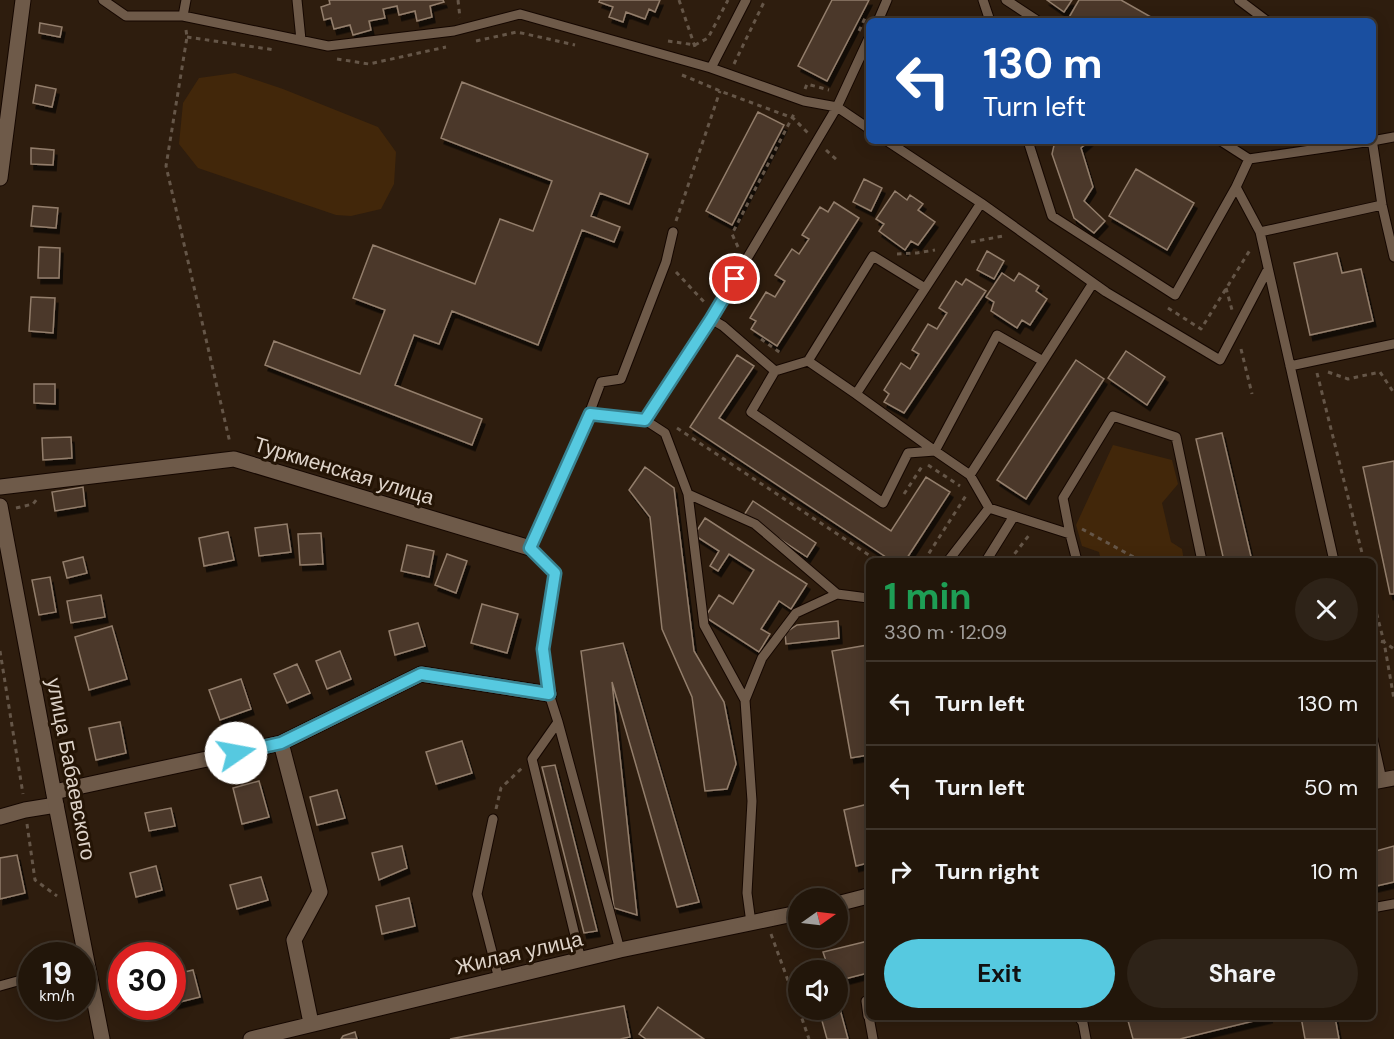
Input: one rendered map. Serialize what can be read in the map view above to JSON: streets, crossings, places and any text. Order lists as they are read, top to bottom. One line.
{"streets":{"street":["Туркменская улица","улица Бабаевского","Жилая улица"]},"north":"right","page":{"turn":["130 m","Turn left"],"heading":["1 min","330 m · 12:09"],"list":[{"name":"Turn left","value":"130 m"},{"name":"Turn left","value":"50 m"},{"name":"Turn right","value":"10 m"}],"buttons":["Exit","Share"],"speed":"19 km/h","limit":"30"}}
